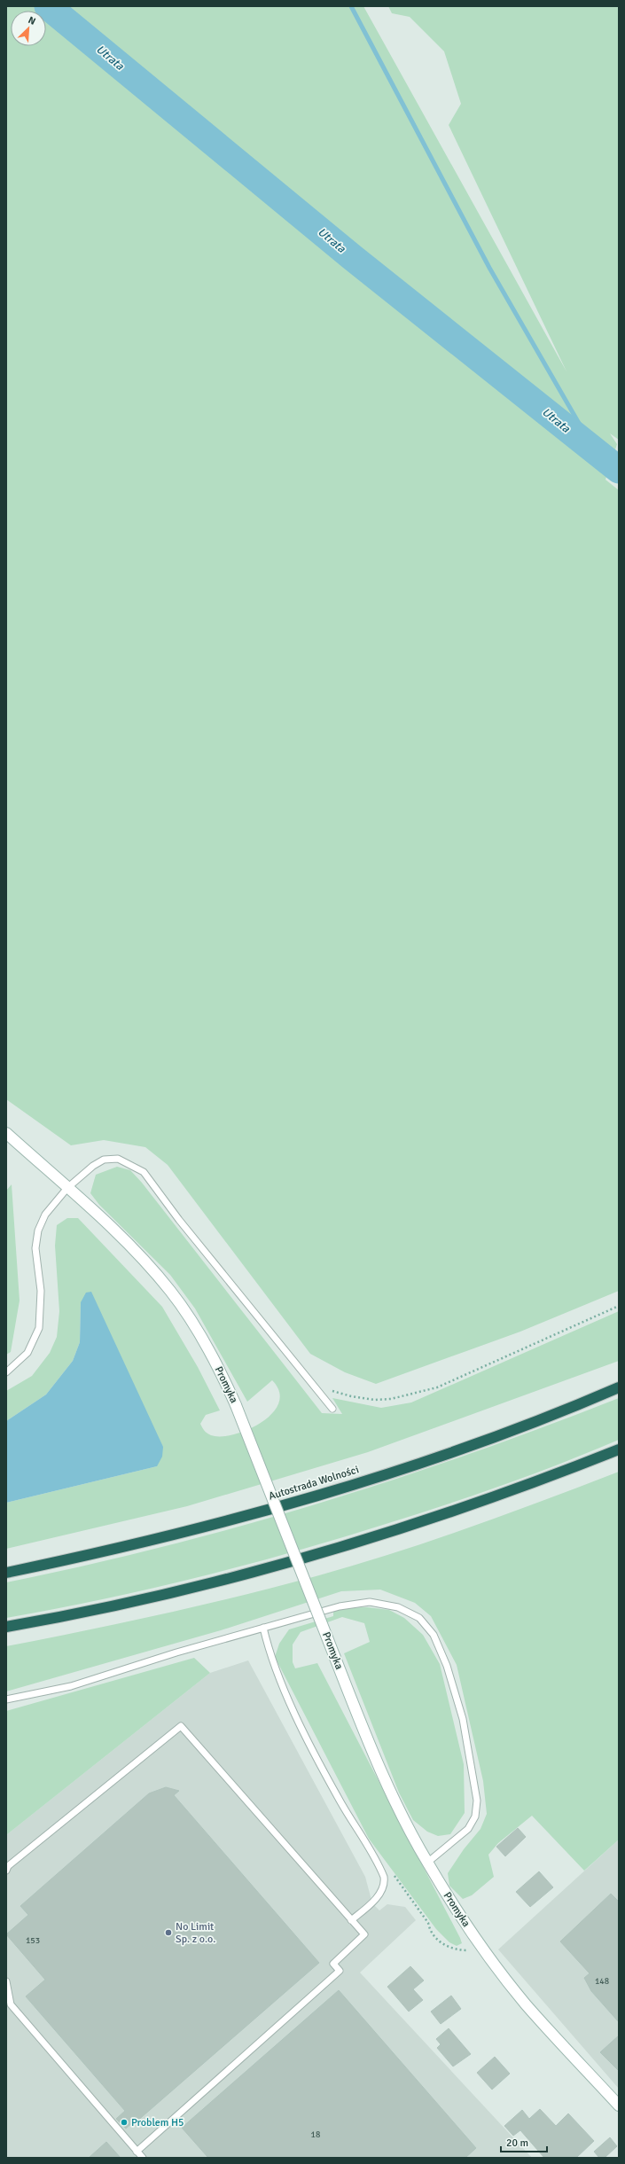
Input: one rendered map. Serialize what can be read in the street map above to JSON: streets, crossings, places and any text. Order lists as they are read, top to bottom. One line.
{"streets":{"highway":["Autostrada Wolności"],"street":["Promyka"]},"water":["Utrata"],"places":["No Limit Sp. z o.o.","Problem H5"],"house_numbers":["153","148","18"],"scale_bar":"20 m","north":"top right"}
